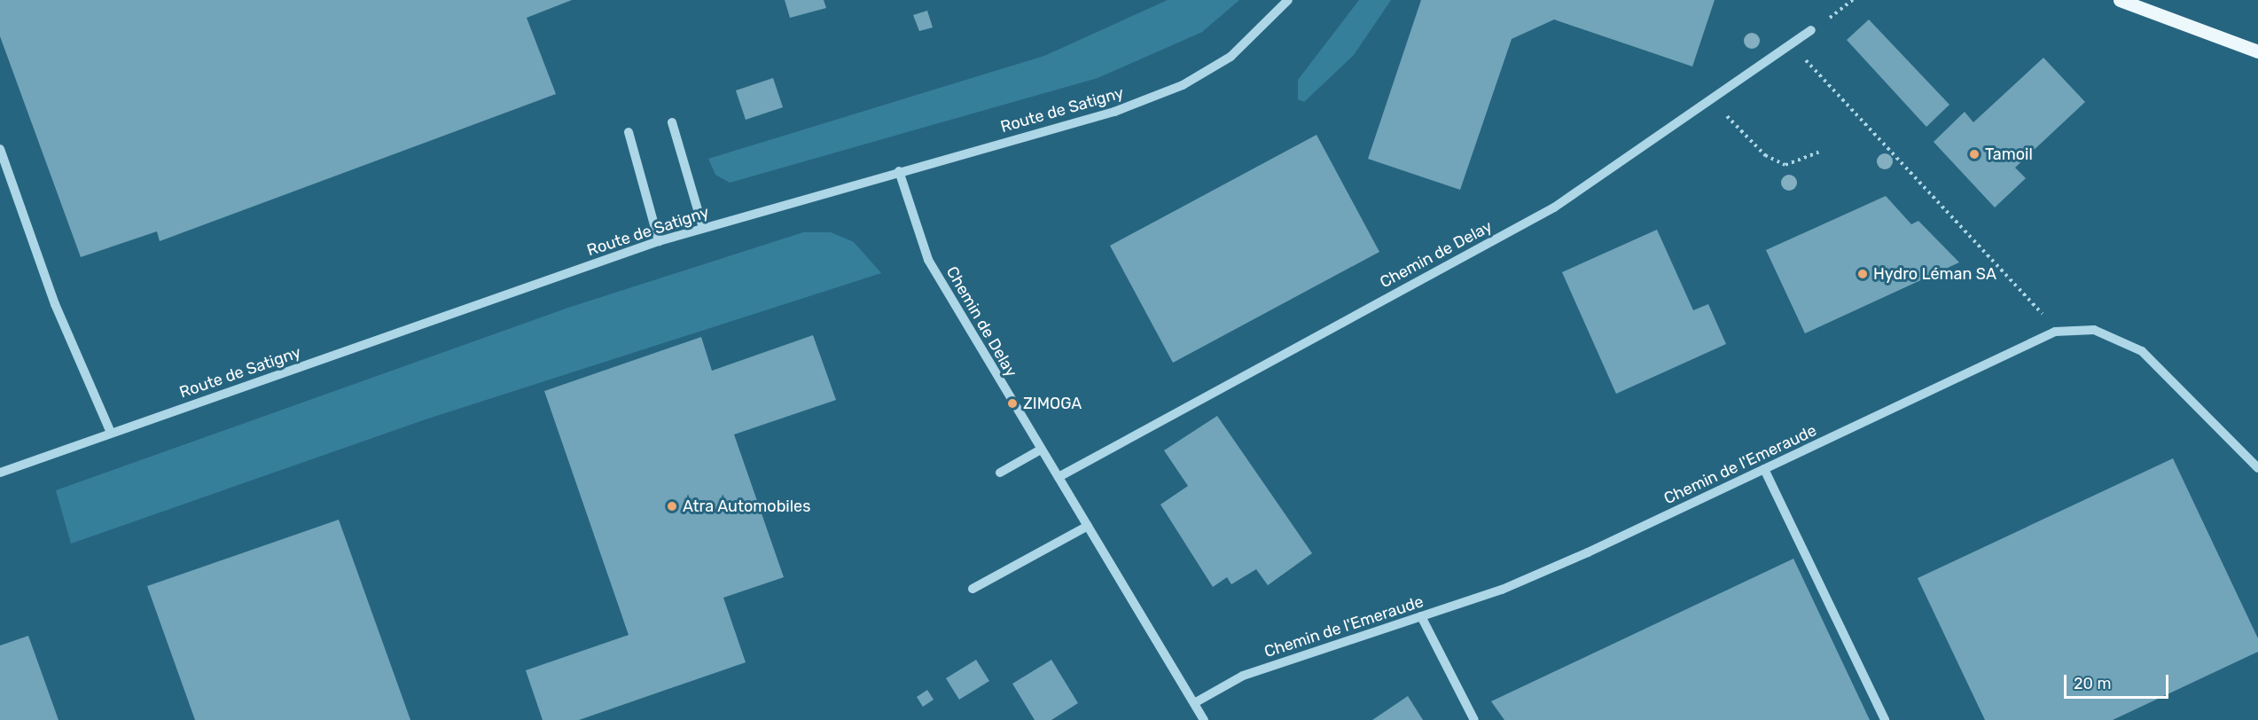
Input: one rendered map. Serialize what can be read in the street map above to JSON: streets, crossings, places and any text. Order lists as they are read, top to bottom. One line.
{"streets":{"street":["Route de Satigny","Chemin de Delay","Chemin de l'Emeraude"]},"crossings":[["Route de Satigny","Chemin de Delay"],["Chemin de Delay","Chemin de l'Emeraude"]],"places":["Tamoil","Hydro Léman SA","ZIMOGA","Atra Automobiles"],"scale_bar":"20 m"}
